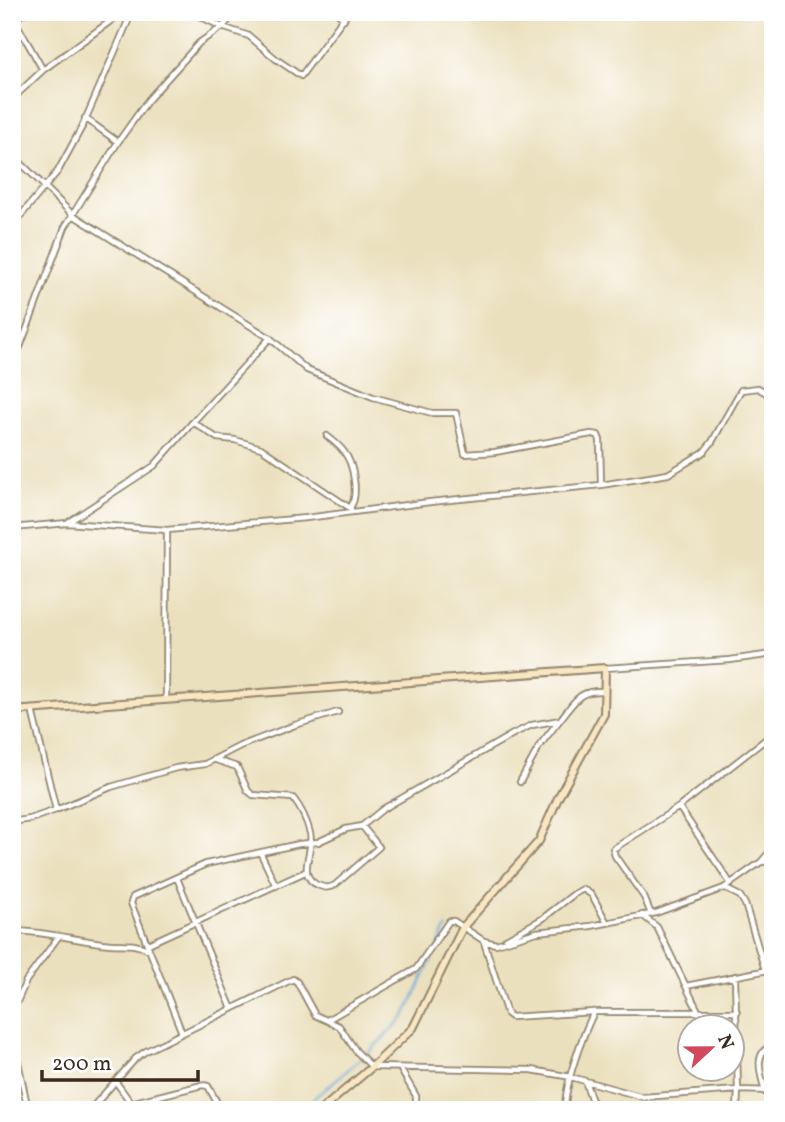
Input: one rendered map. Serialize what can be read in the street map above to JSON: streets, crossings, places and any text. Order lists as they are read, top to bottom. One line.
{"scale_bar":"200 m","north":"right"}
